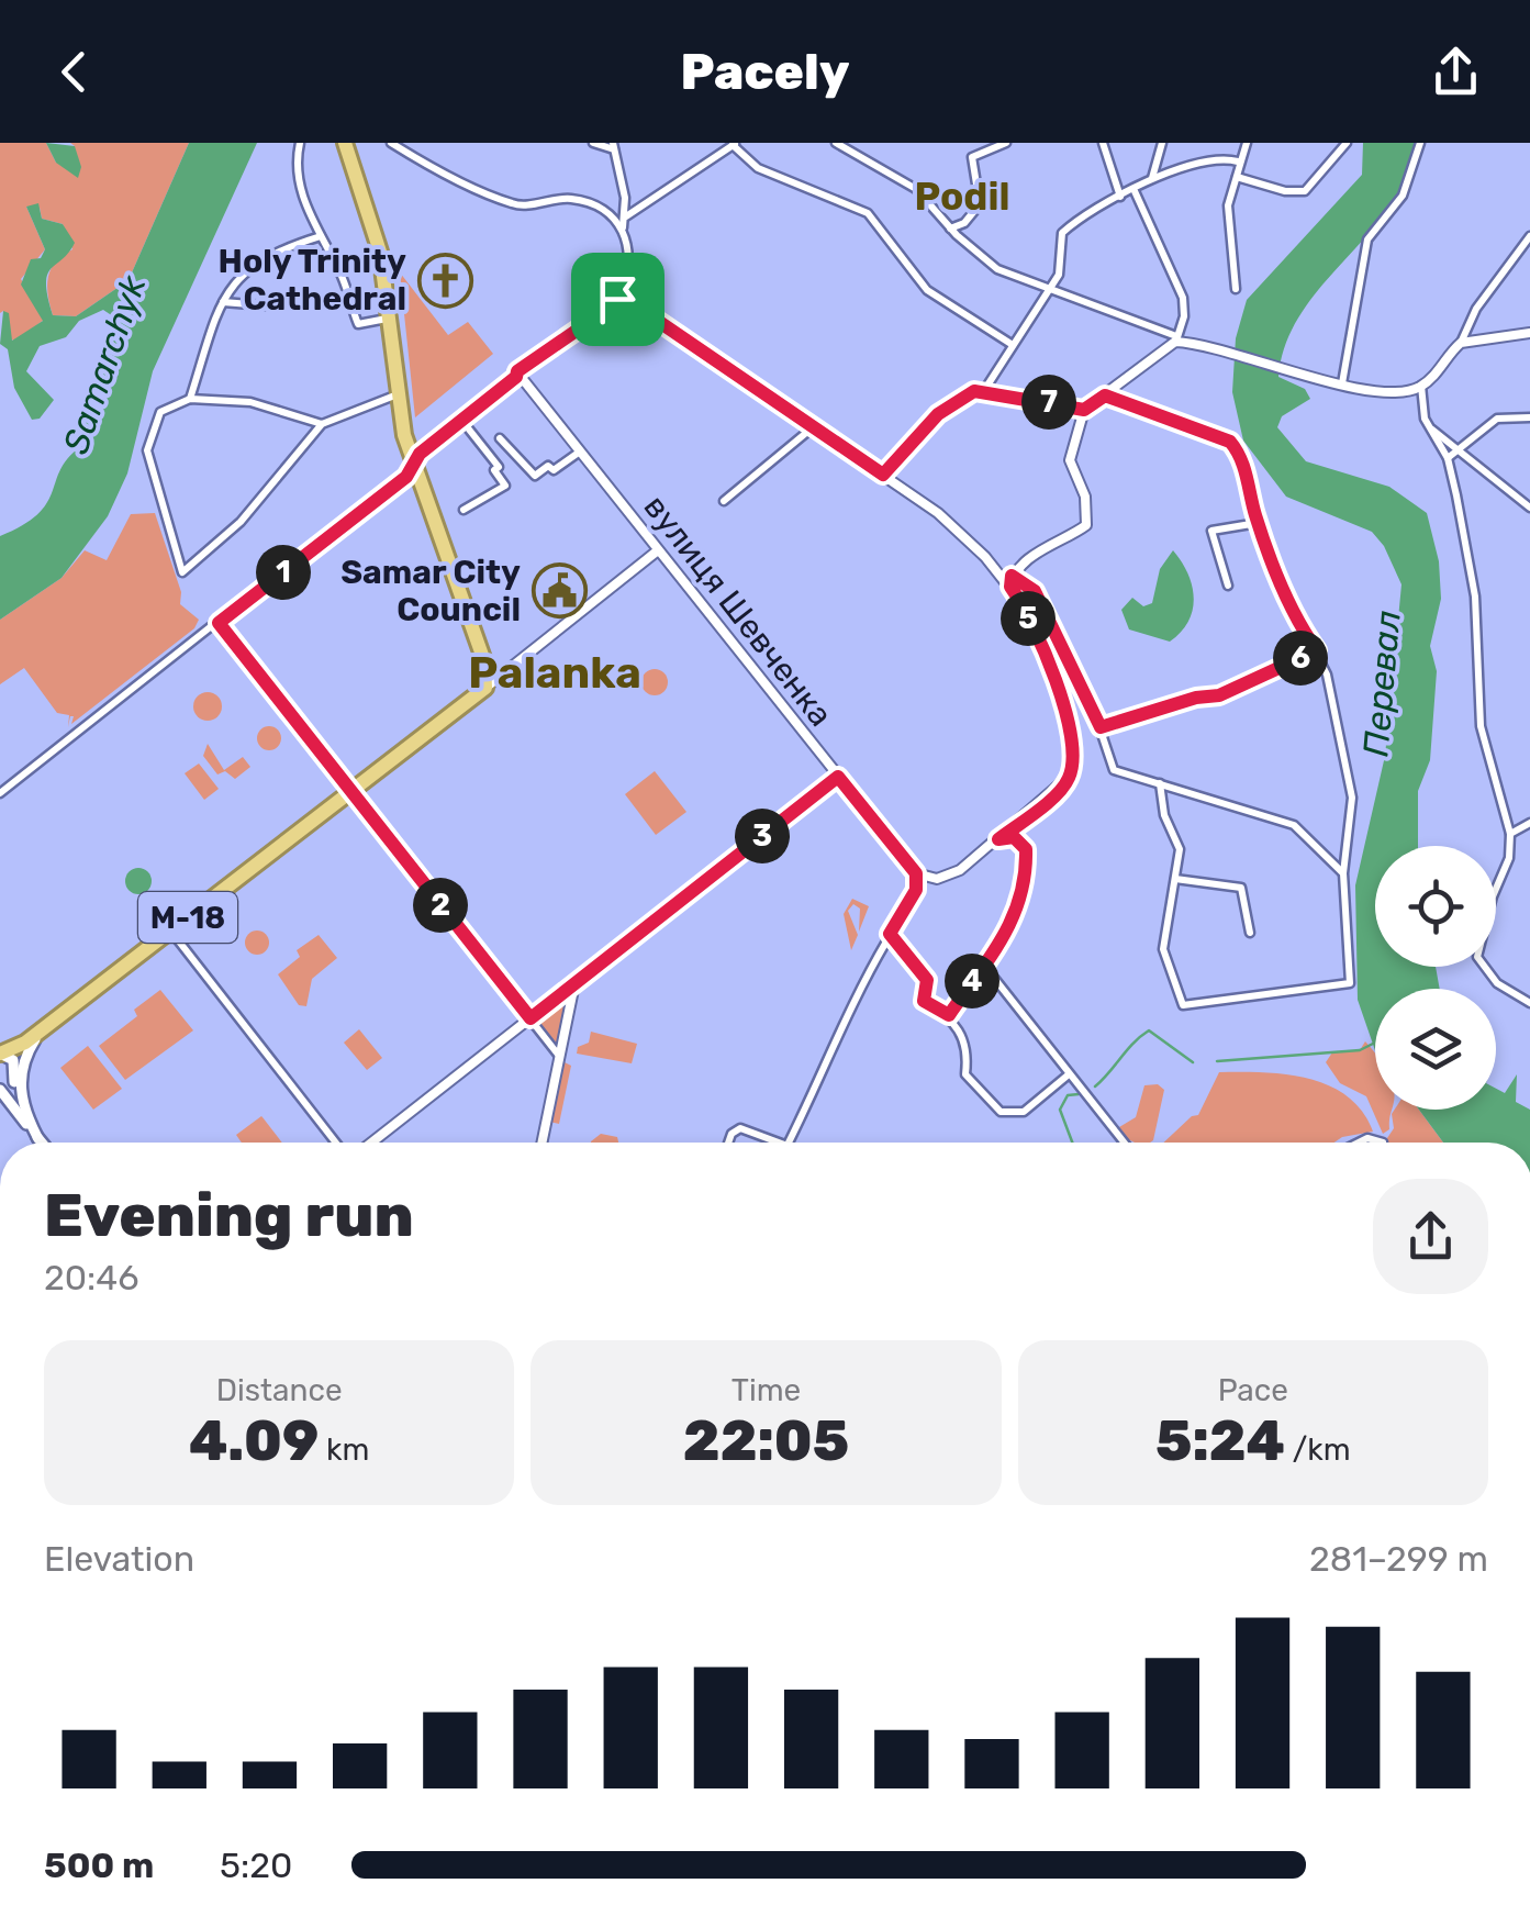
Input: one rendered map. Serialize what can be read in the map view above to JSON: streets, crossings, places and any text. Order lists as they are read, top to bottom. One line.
{"streets":{"highway":["М-18"],"street":["вулиця Шевченка"]},"districts":["Podil","Palanka"],"water":["Samarchyk","Перевал"],"places":{"church":["Holy Trinity Cathedral"],"public building":["Samar City Council"]},"page":{"header":"Pacely","pins":["7","1","5","6","3","2","4"],"heading":["Evening run","20:46"],"stats":[["Distance","4.09 km"],["Time","22:05"],["Pace","5:24 /km"]],"chart":["Elevation","281–299 m"],"list":[{"name":"500 m","note":"5:20"}]}}
